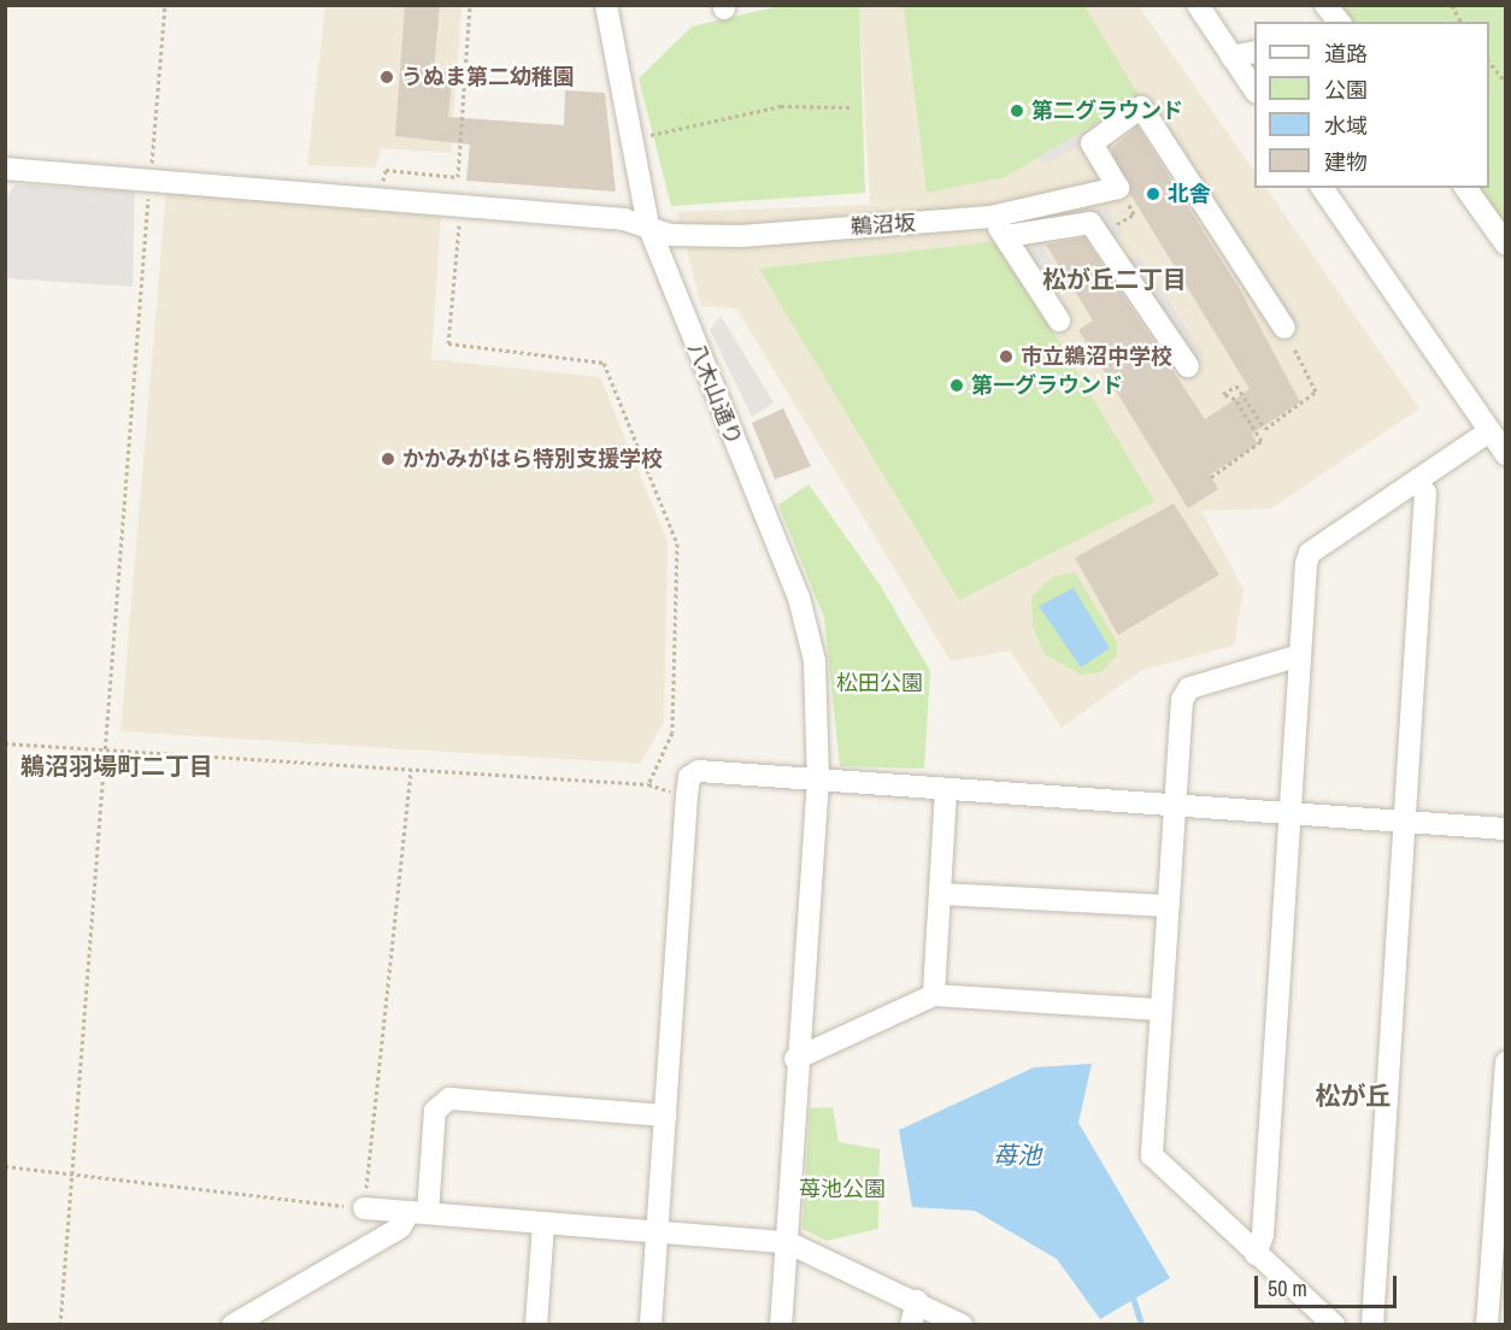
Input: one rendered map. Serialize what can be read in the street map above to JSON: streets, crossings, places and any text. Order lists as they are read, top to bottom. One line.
{"streets":{"street":["鵜沼坂","八木山通り"]},"crossings":[["鵜沼坂","八木山通り"]],"districts":["松が丘二丁目","鵜沼羽場町二丁目","松が丘"],"water":["苺池"],"parks":["松田公園","苺池公園"],"places":["うぬま第二幼稚園","第二グラウンド","北舎","市立鵜沼中学校","第一グラウンド","かかみがはら特別支援学校"],"legend":["道路","公園","水域","建物"],"scale_bar":"50 m"}
